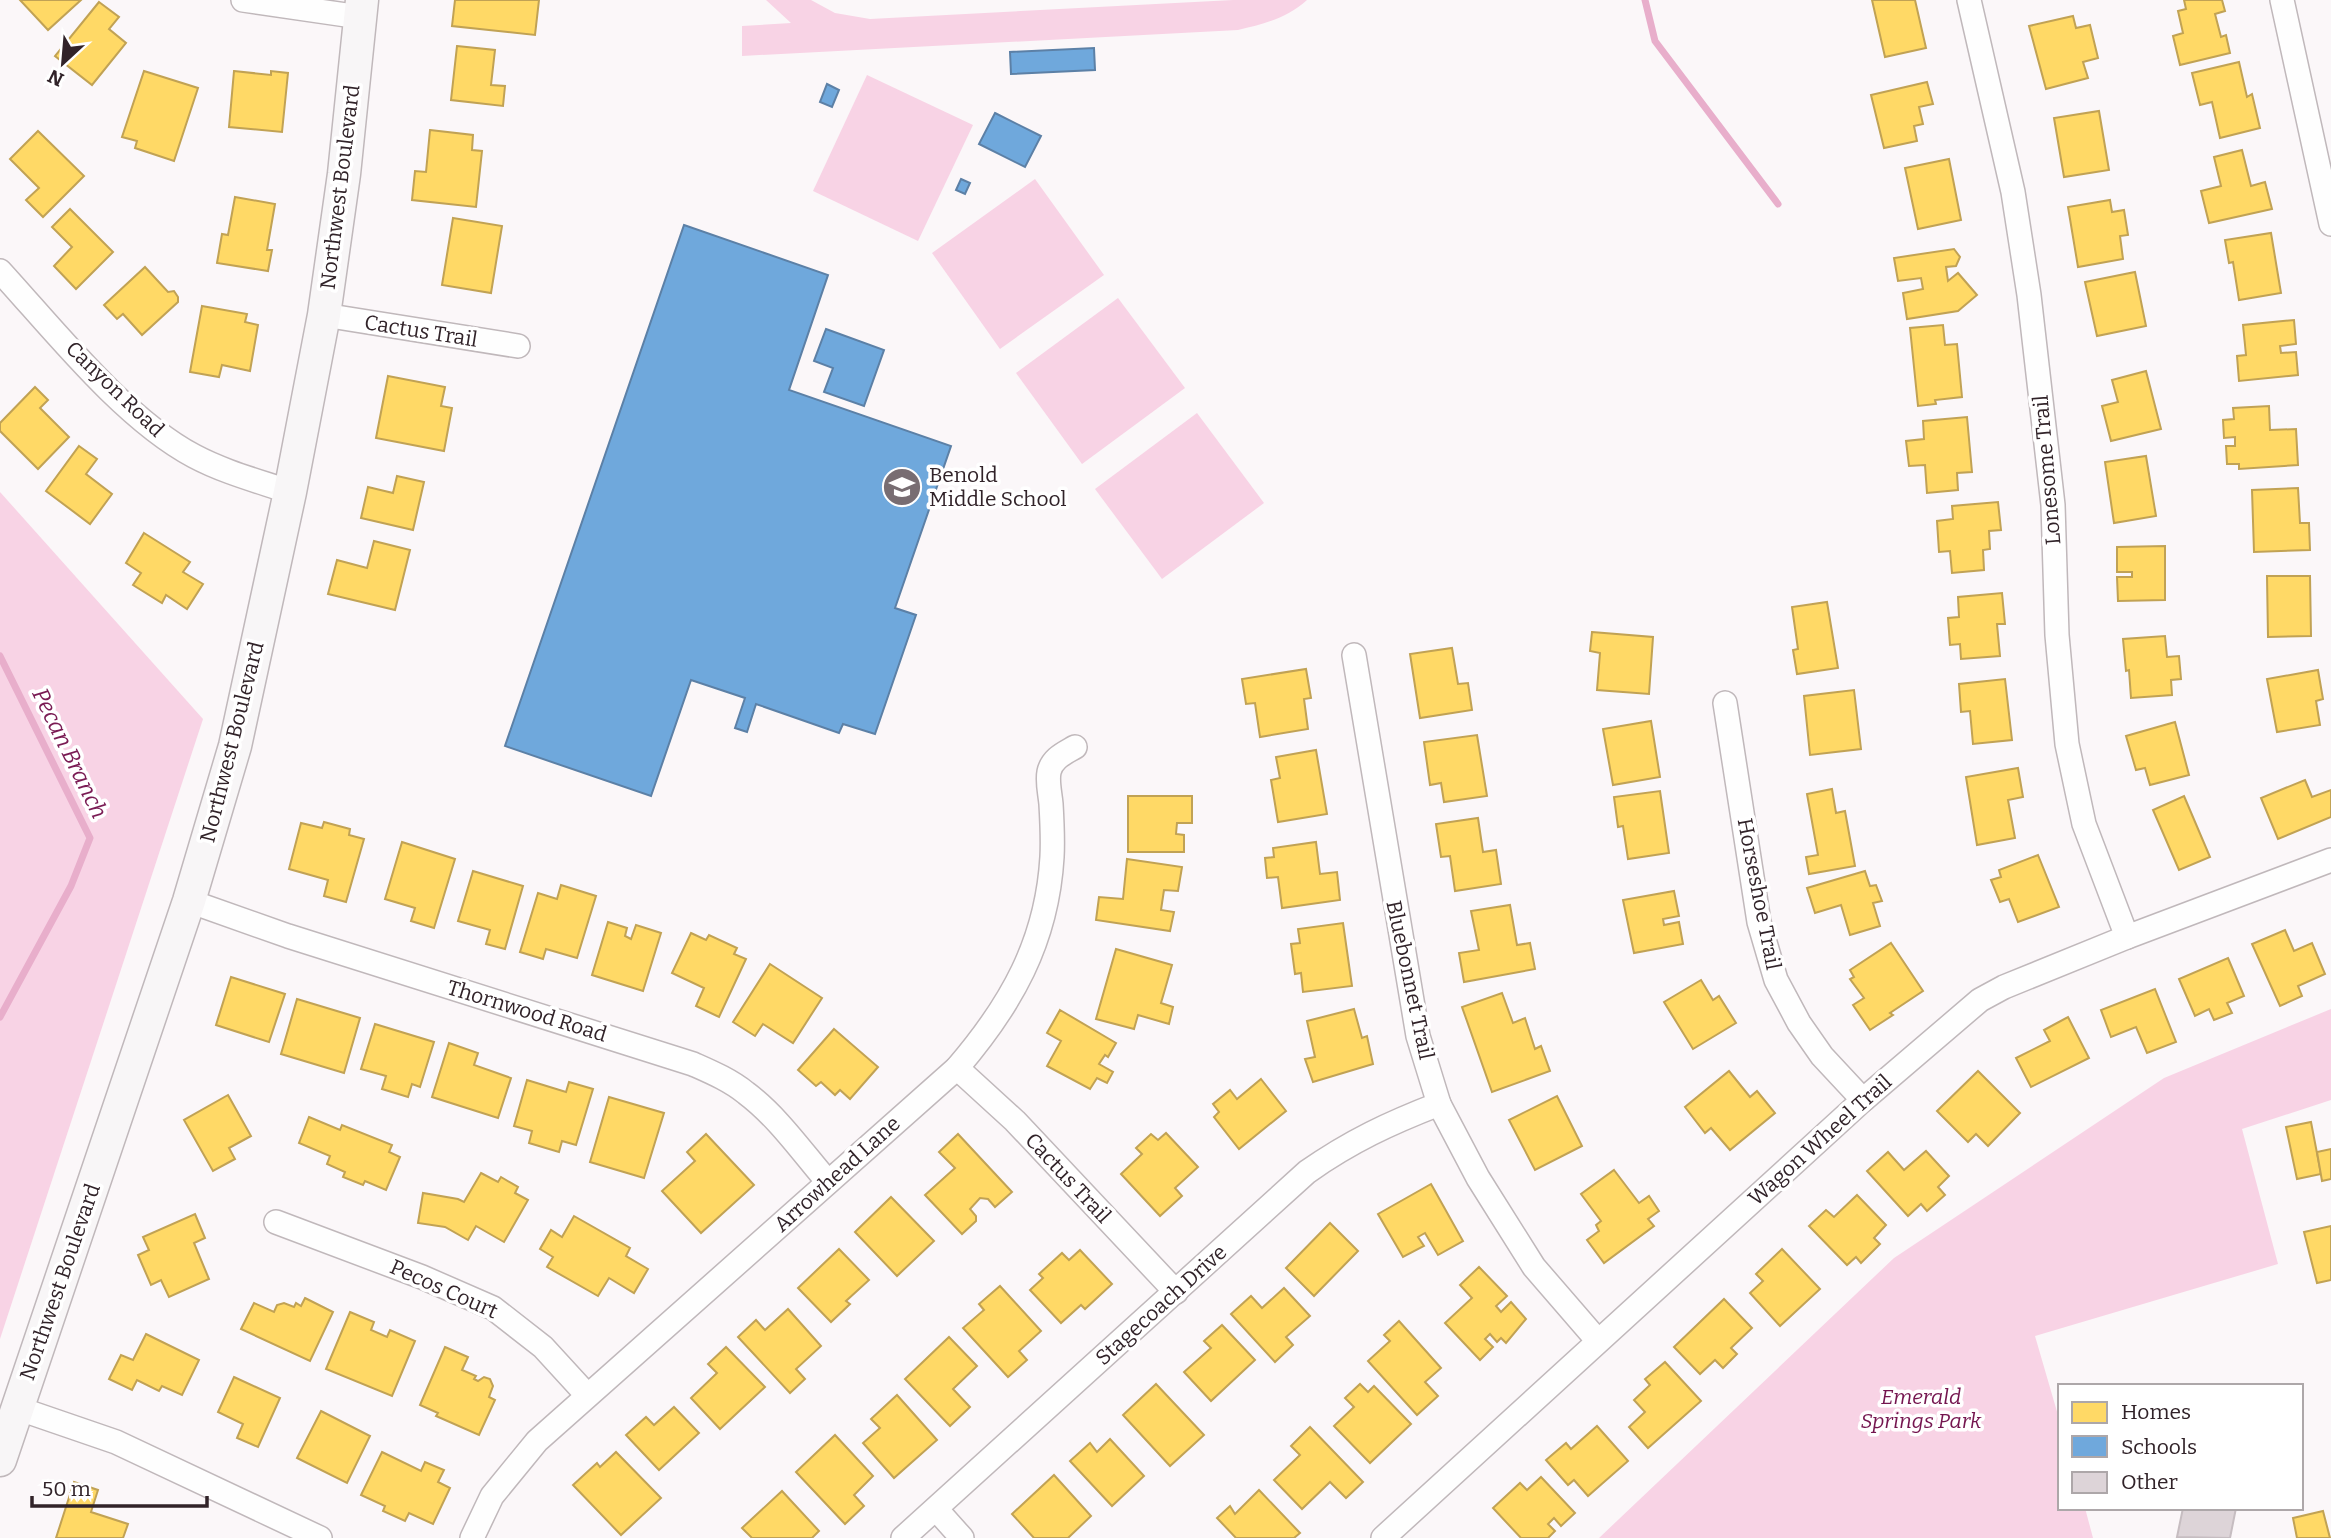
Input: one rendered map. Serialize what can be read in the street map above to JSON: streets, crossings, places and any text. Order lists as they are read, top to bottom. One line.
{"streets":{"street":["Northwest Boulevard","Cactus Trail","Canyon Road","Lonesome Trail","Horseshoe Trail","Bluebonnet Trail","Thornwood Road","Wagon Wheel Trail","Arrowhead Lane","Pecos Court","Stagecoach Drive"]},"crossings":[["Northwest Boulevard","Cactus Trail"],["Northwest Boulevard","Canyon Road"],["Northwest Boulevard","Thornwood Road"],["Cactus Trail","Arrowhead Lane"],["Cactus Trail","Stagecoach Drive"],["Lonesome Trail","Wagon Wheel Trail"],["Horseshoe Trail","Wagon Wheel Trail"],["Bluebonnet Trail","Wagon Wheel Trail"],["Bluebonnet Trail","Stagecoach Drive"],["Thornwood Road","Arrowhead Lane"],["Arrowhead Lane","Pecos Court"]],"water":["Pecan Branch"],"parks":["Emerald Springs Park"],"places":{"school or university":["Benold Middle School"]},"legend":["Homes","Schools","Other"],"scale_bar":"50 m","north":"bottom left"}
